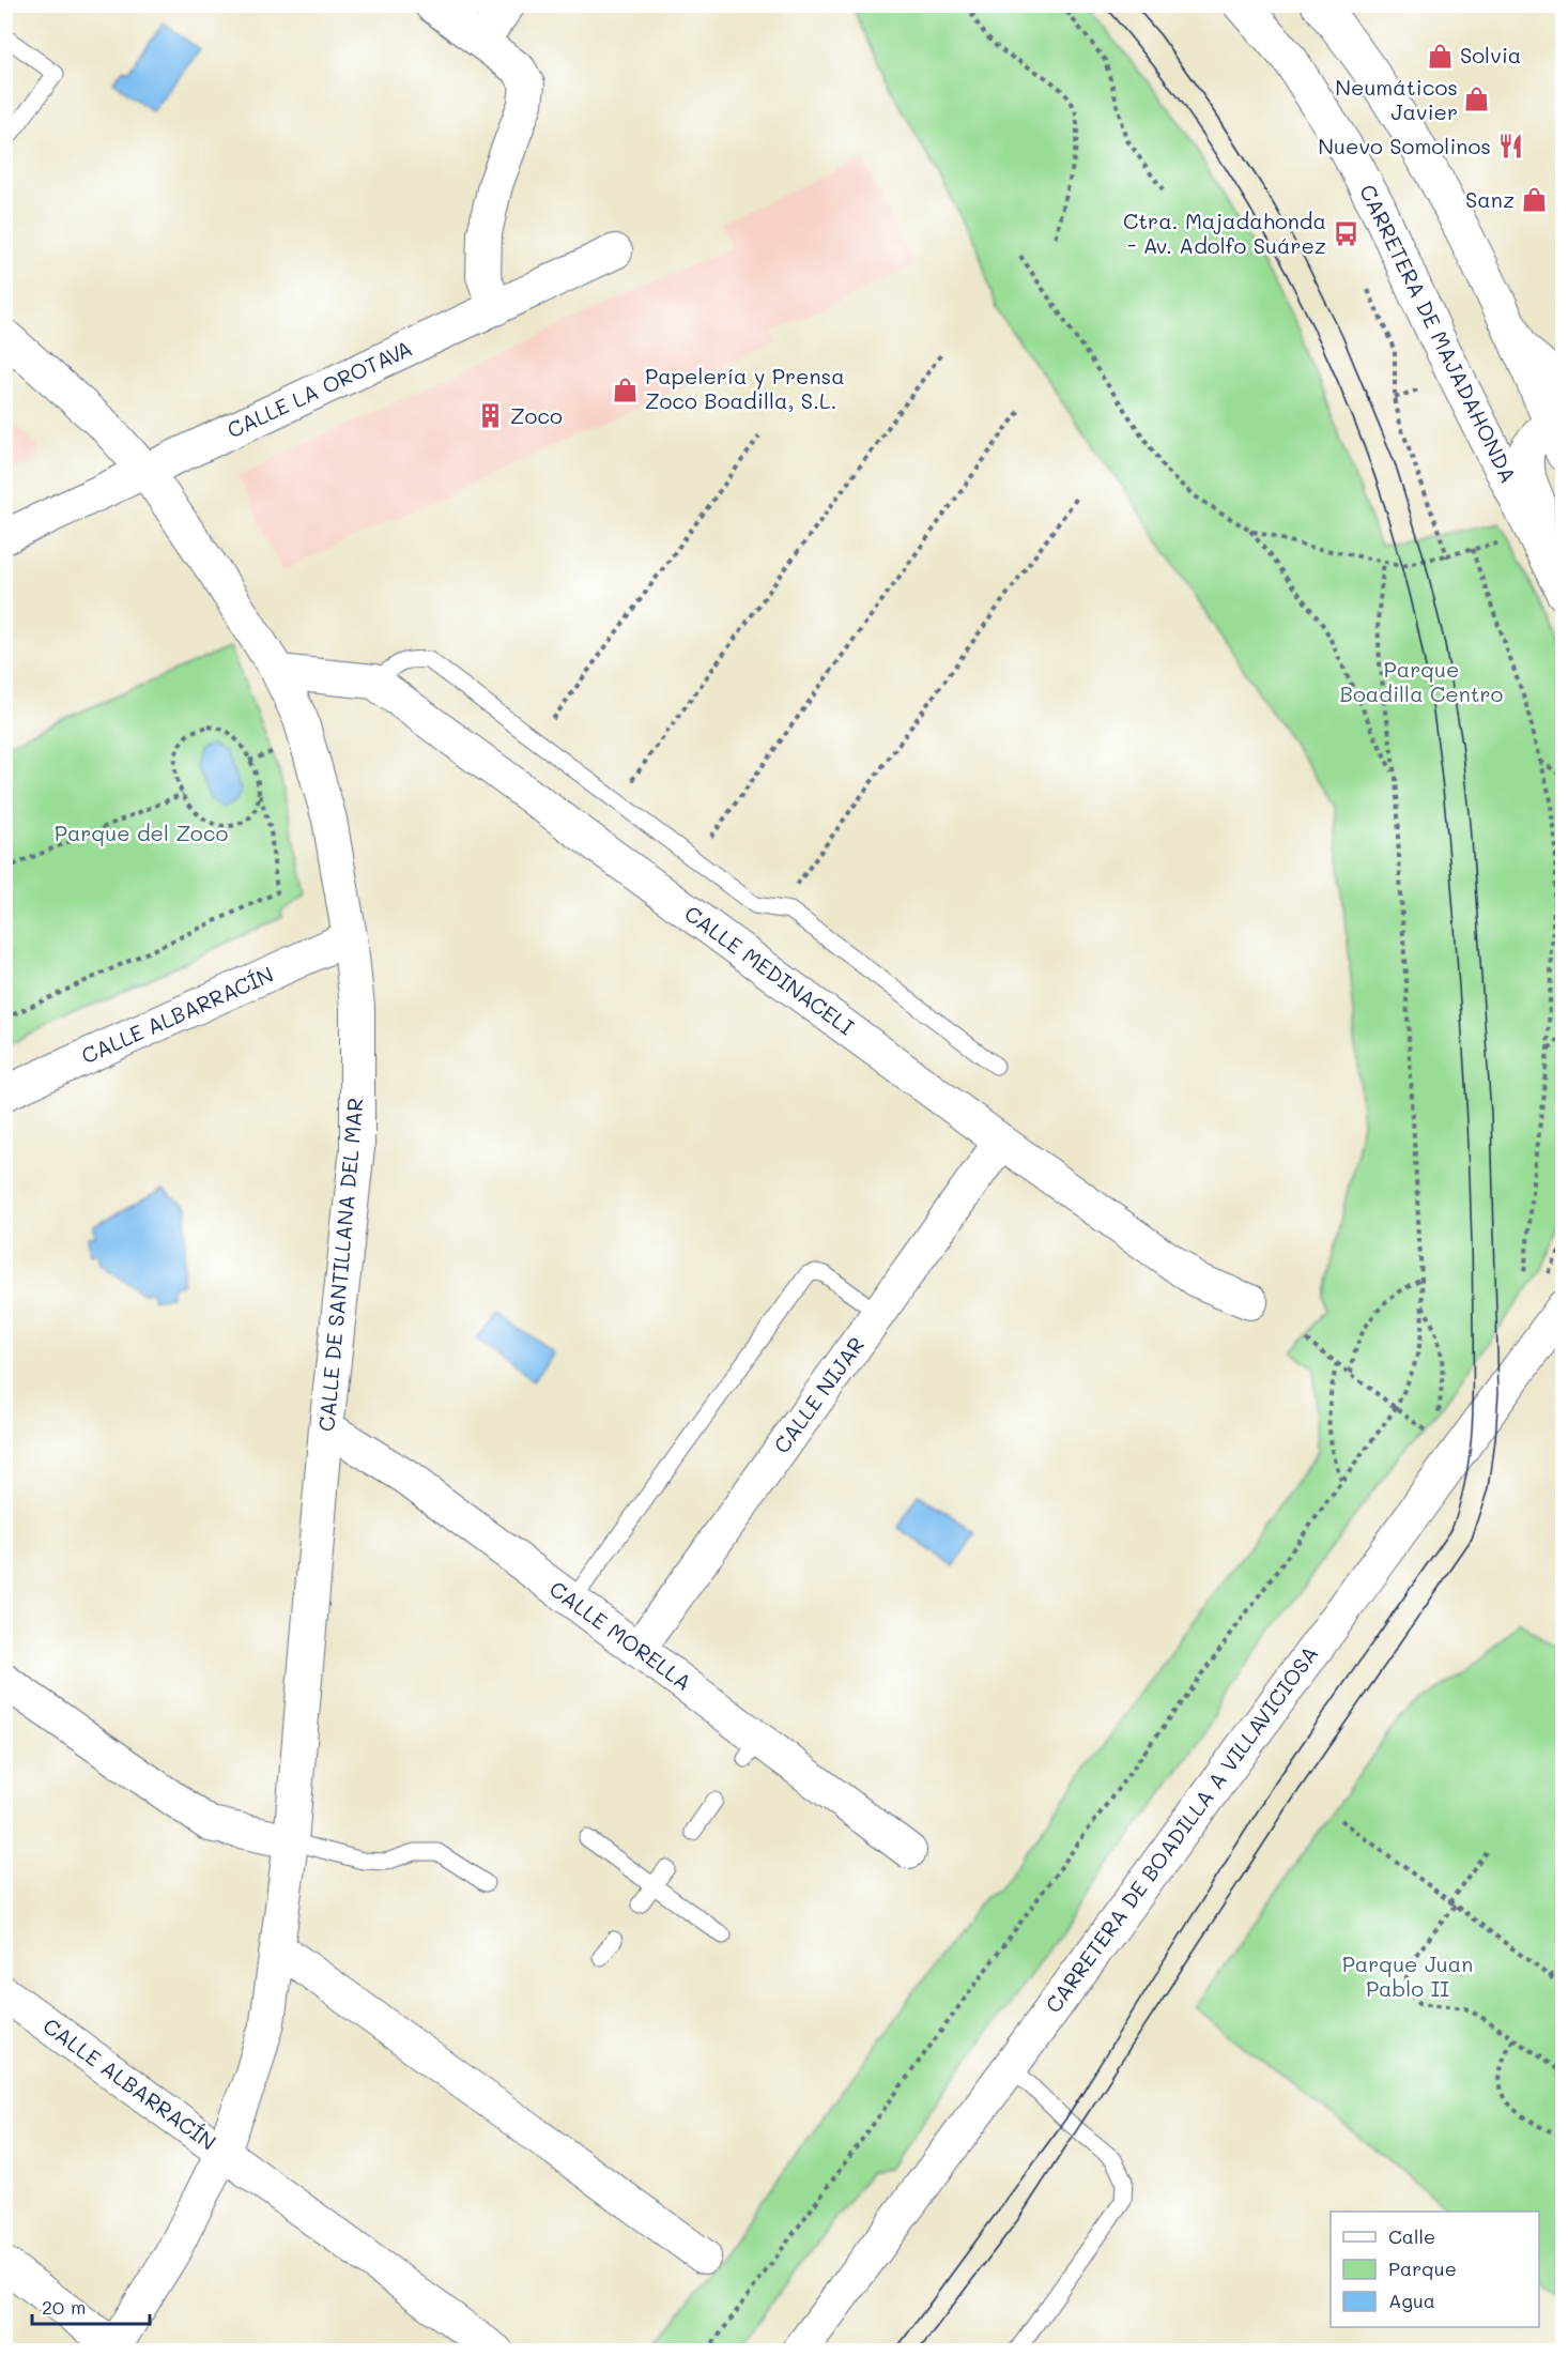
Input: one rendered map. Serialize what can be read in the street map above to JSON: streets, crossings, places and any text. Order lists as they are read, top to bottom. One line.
{"streets":{"street":["CARRETERA DE MAJADAHONDA","CALLE LA OROTAVA","CALLE MEDINACELI","CALLE ALBARRACÍN","CALLE DE SANTILLANA DEL MAR","CALLE NIJAR","CALLE MORELLA","CARRETERA DE BOADILLA A VILLAVICIOSA"]},"crossings":[["CALLE LA OROTAVA","CALLE DE SANTILLANA DEL MAR"],["CALLE MEDINACELI","CALLE NIJAR"],["CALLE ALBARRACÍN","CALLE DE SANTILLANA DEL MAR"],["CALLE DE SANTILLANA DEL MAR","CALLE MORELLA"],["CALLE NIJAR","CALLE MORELLA"]],"parks":["Parque Boadilla Centro","Parque del Zoco","Parque Juan Pablo II"],"places":{"shop":["Solvia","Neumáticos Javier","Sanz","Papelería y Prensa Zoco Boadilla, S.L."],"restaurant":["Nuevo Somolinos"],"bus stop":["Ctra. Majadahonda - Av. Adolfo Suárez"],"building":["Zoco"]},"legend":["Calle","Parque","Agua"],"scale_bar":"20 m"}
